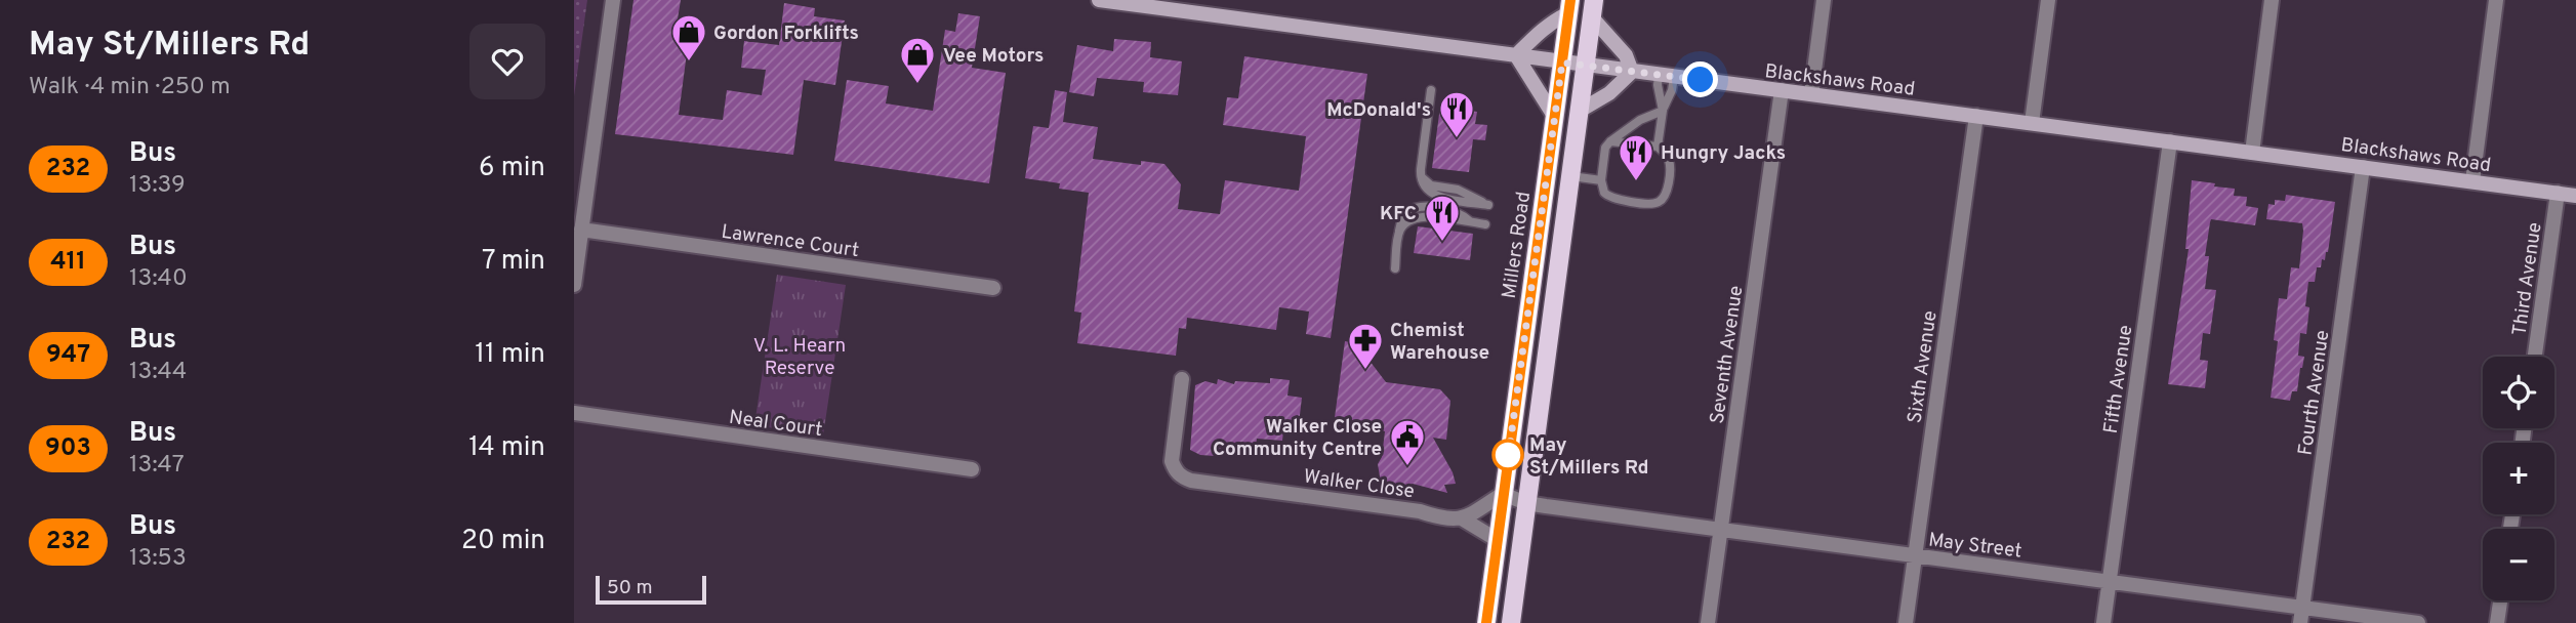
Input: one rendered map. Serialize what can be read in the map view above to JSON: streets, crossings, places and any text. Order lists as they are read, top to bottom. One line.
{"streets":{"main road":["Blackshaws Road","Millers Road"],"street":["Lawrence Court","Third Avenue","Seventh Avenue","Sixth Avenue","Fifth Avenue","Fourth Avenue","Neal Court","Walker Close","May Street"]},"crossings":[["Blackshaws Road","Millers Road"],["Blackshaws Road","Third Avenue"],["Blackshaws Road","Seventh Avenue"],["Blackshaws Road","Sixth Avenue"],["Blackshaws Road","Fifth Avenue"],["Blackshaws Road","Fourth Avenue"],["Millers Road","Walker Close"],["Millers Road","May Street"],["Seventh Avenue","May Street"],["Sixth Avenue","May Street"],["Fifth Avenue","May Street"],["Fourth Avenue","May Street"]],"parks":["V. L. Hearn Reserve"],"places":{"shop":["Gordon Forklifts","Vee Motors"],"restaurant":["McDonald's","Hungry Jacks","KFC"],"pharmacy":["Chemist Warehouse"],"other":["May St/Millers Rd"],"public building":["Walker Close Community Centre"]},"lines":["bus line 232"],"scale_bar":"50 m","page":{"heading":["May St/Millers Rd","Walk · 4 min · 250 m"],"list":[{"mark":"232","name":"Bus","note":"13:39","value":"6 min"},{"mark":"411","name":"Bus","note":"13:40","value":"7 min"},{"mark":"947","name":"Bus","note":"13:44","value":"11 min"},{"mark":"903","name":"Bus","note":"13:47","value":"14 min"},{"mark":"232","name":"Bus","note":"13:53","value":"20 min"}],"map_buttons":["+","−"],"scale":"50 m"}}
